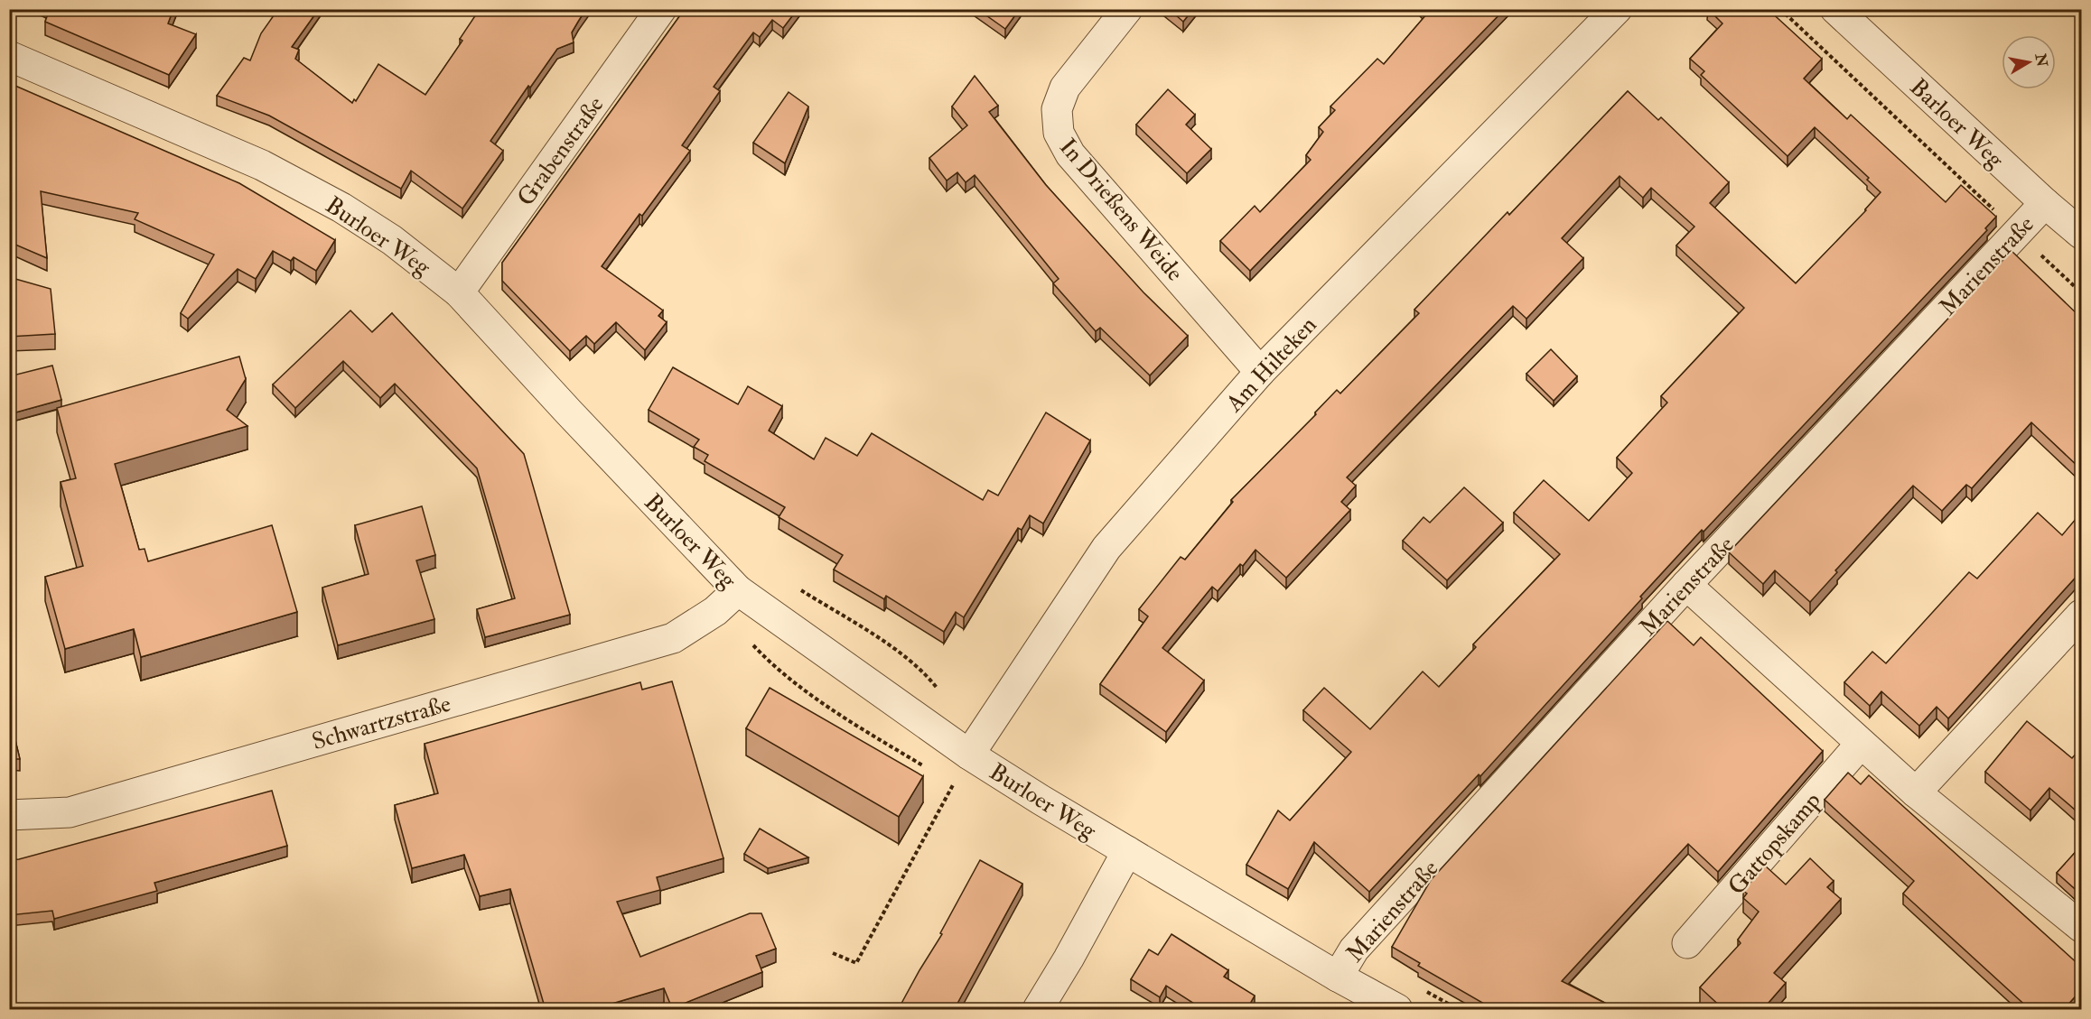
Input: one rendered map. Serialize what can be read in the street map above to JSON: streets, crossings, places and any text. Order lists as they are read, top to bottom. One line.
{"streets":{"street":["Barloer Weg","Grabenstraße","In Drießens Weide","Burloer Weg","Marienstraße","Am Hilteken","Schwartzstraße","Gattopskamp"]},"crossings":[["Barloer Weg","Marienstraße"],["Grabenstraße","Burloer Weg"],["In Drießens Weide","Am Hilteken"],["Burloer Weg","Marienstraße"],["Burloer Weg","Am Hilteken"],["Burloer Weg","Schwartzstraße"]],"north":"right"}
